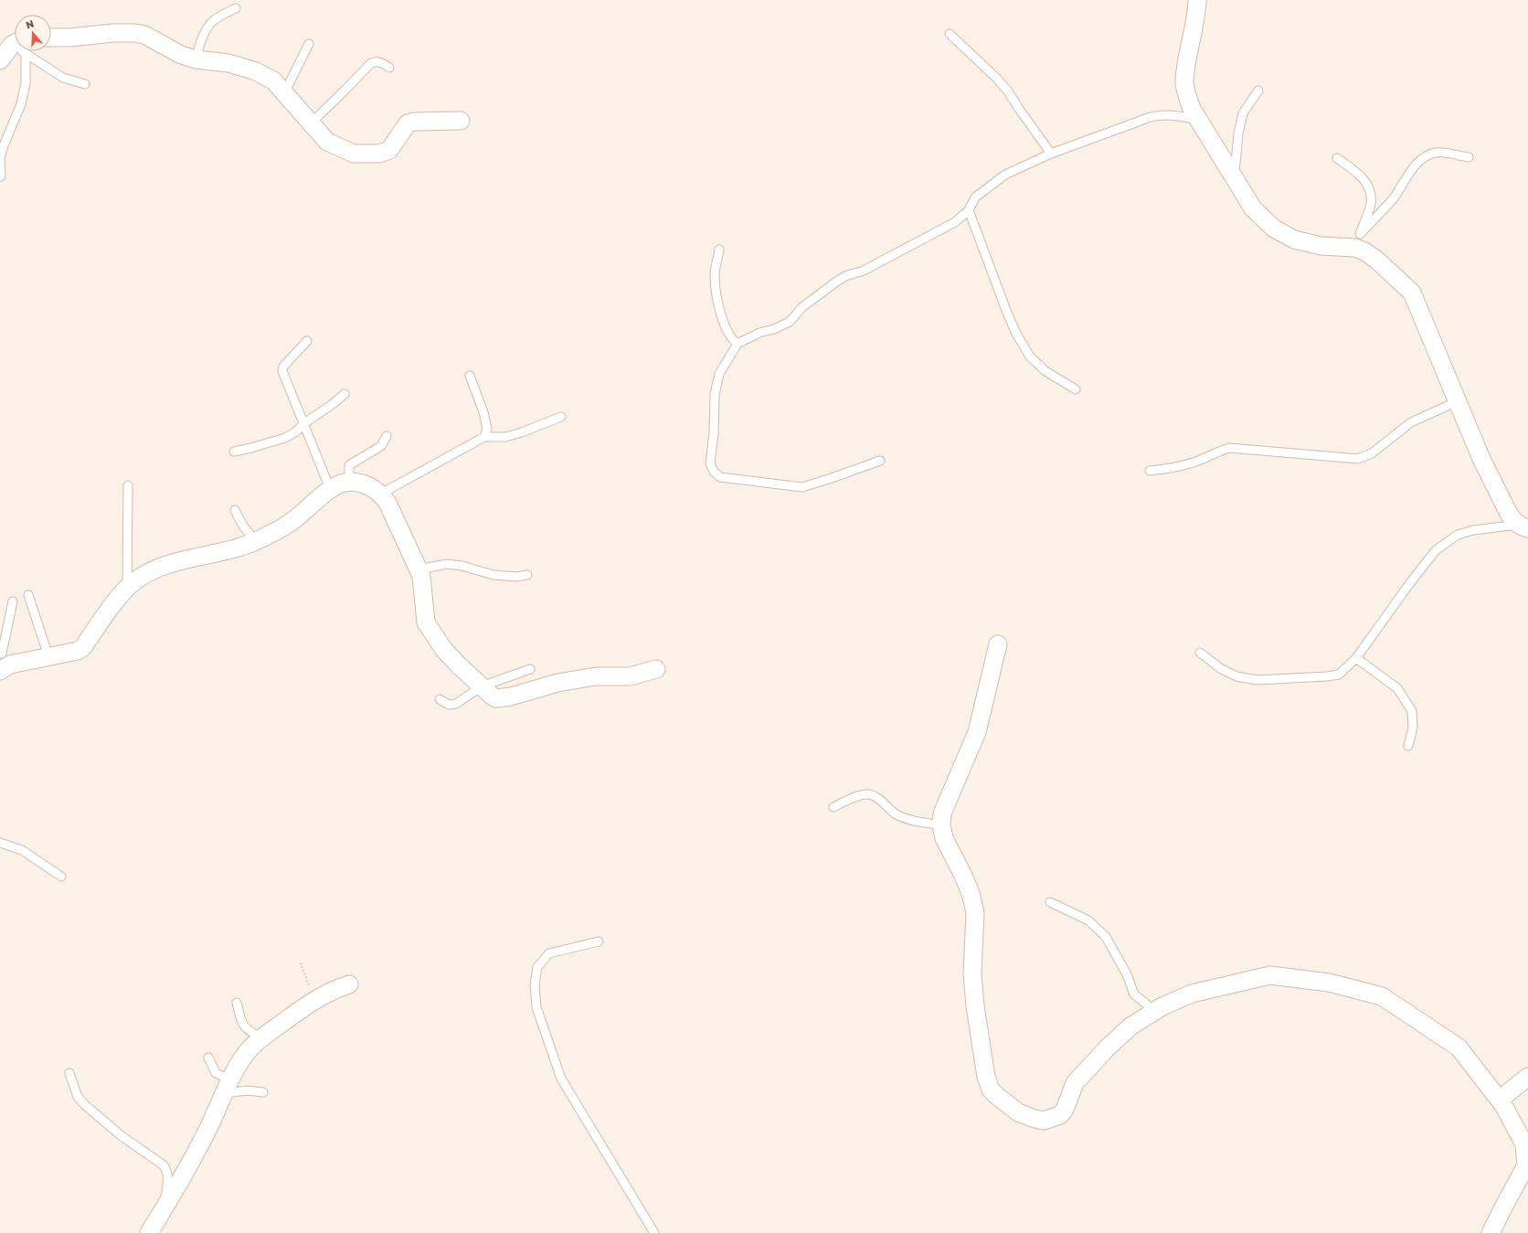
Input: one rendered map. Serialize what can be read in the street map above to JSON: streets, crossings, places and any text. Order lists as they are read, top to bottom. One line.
{"north":"top"}
